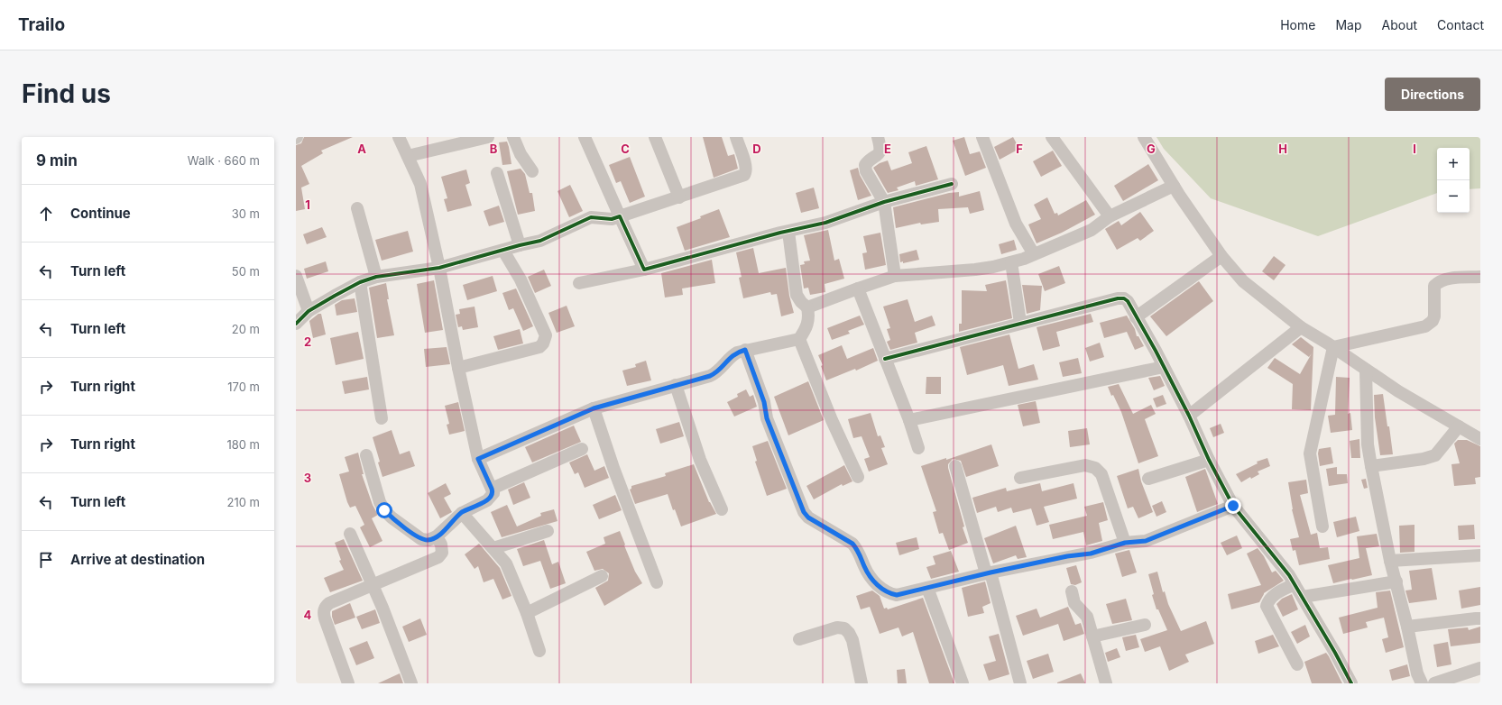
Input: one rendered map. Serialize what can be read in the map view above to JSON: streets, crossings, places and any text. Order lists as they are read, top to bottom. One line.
{"page":{"header":"Trailo","nav":["Home","Map","About","Contact"],"buttons":"Directions","title":"Find us","heading":["9 min","Walk · 660 m"],"map_buttons":["+","−"],"list":[["Continue","30 m"],["Turn left","50 m"],["Turn left","20 m"],["Turn right","170 m"],["Turn right","180 m"],["Turn left","210 m"],"Arrive at destination"]},"grid":{"columns":["A","B","C","D","E","F","G","H","I"],"rows":["1","2","3","4"]}}
